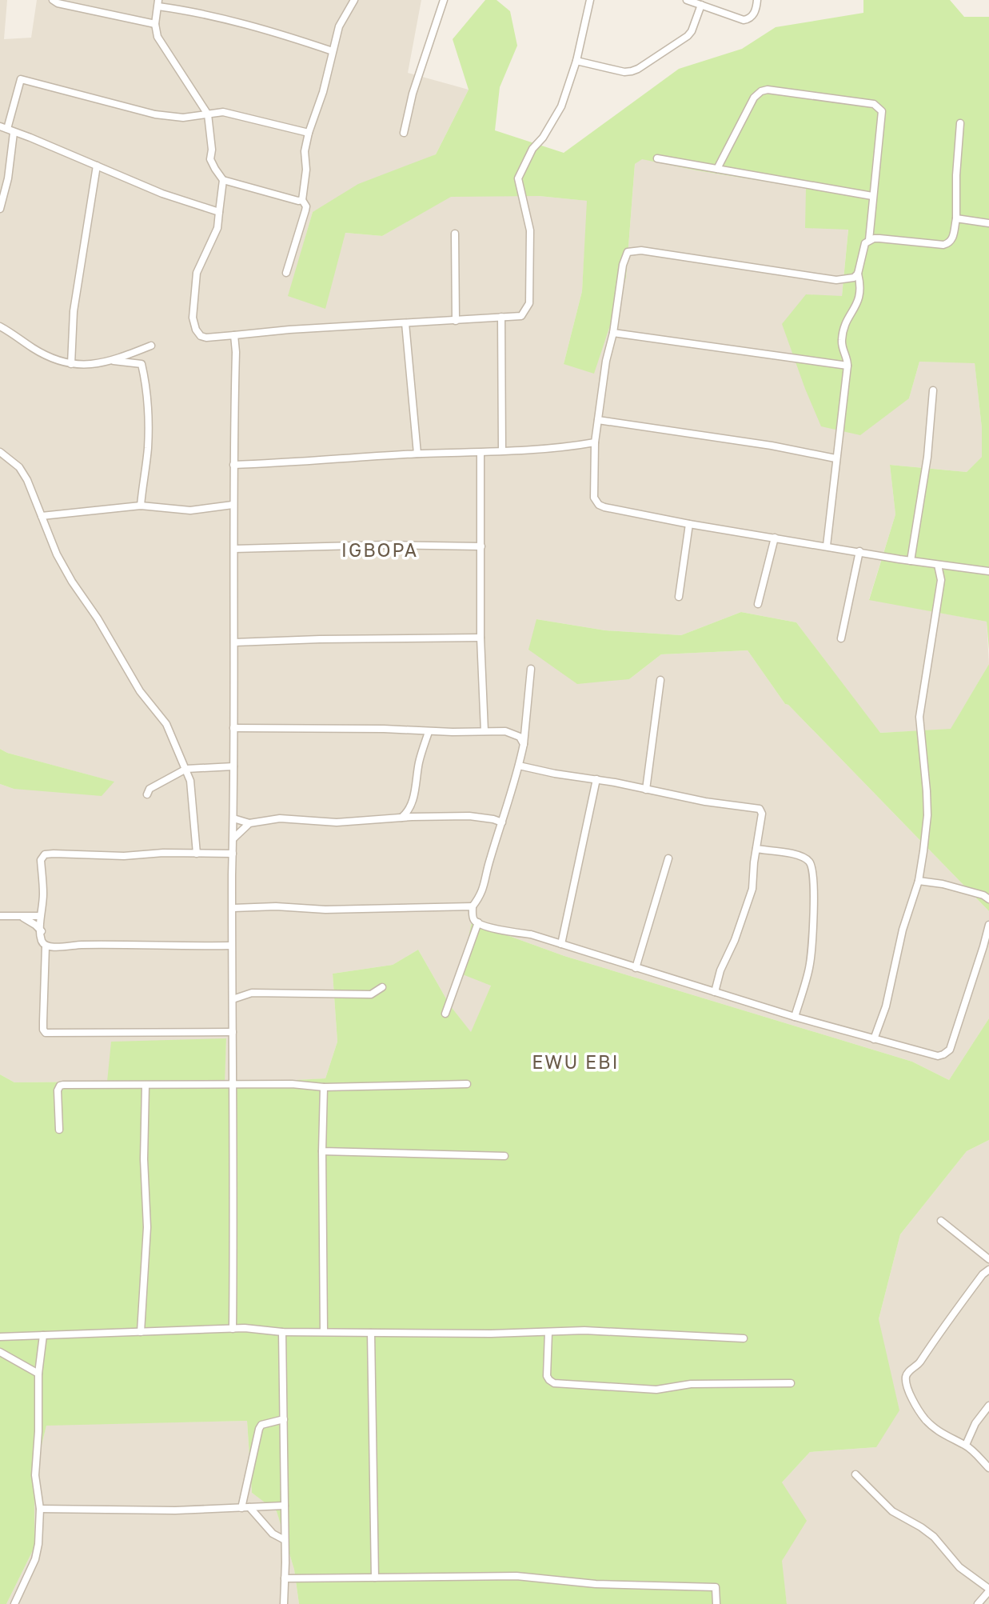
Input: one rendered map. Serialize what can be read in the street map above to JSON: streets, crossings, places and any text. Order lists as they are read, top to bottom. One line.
{"districts":["IGBOPA","EWU EBI"]}
